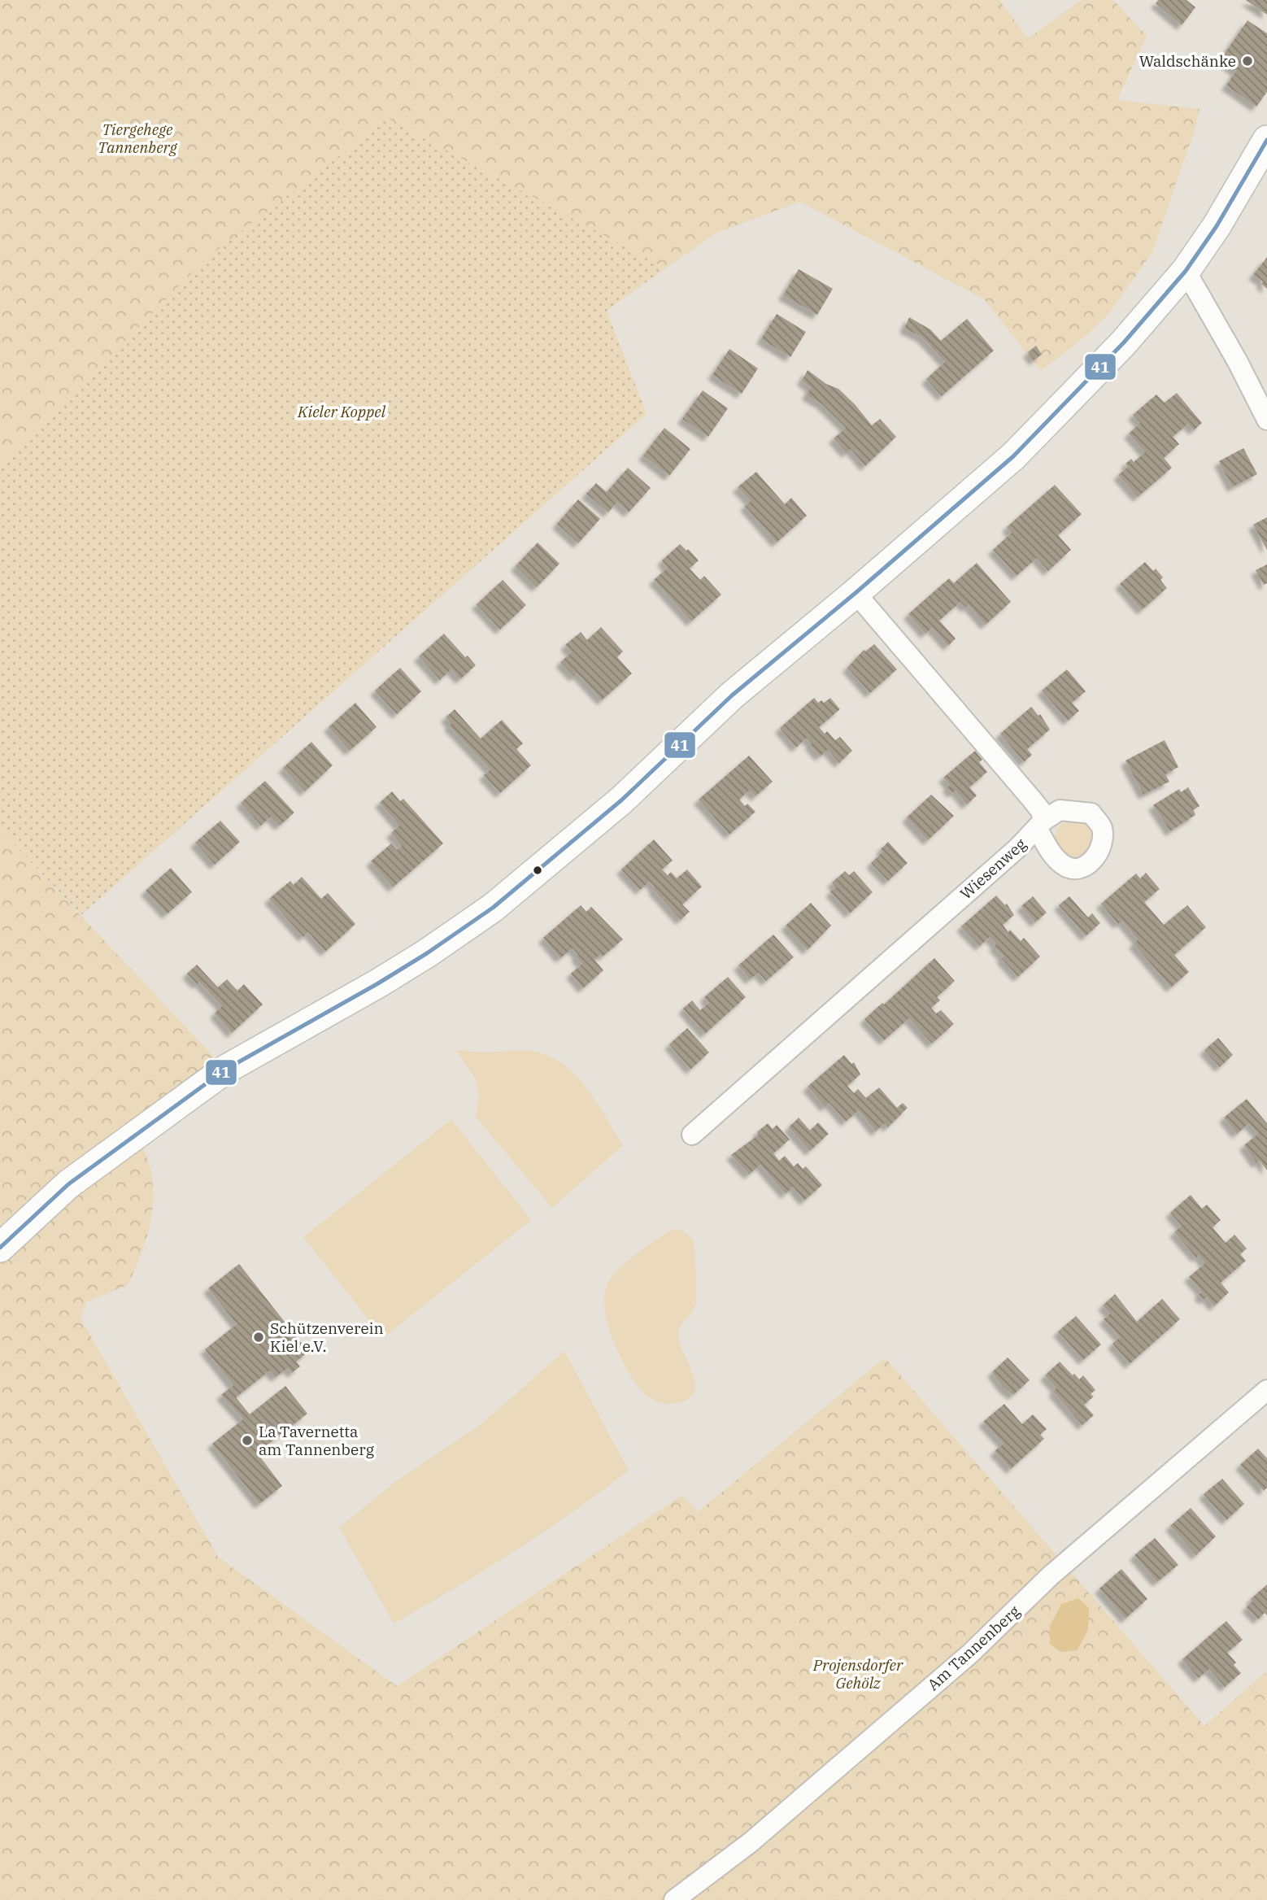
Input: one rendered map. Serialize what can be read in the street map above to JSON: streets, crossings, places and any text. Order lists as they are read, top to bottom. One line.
{"streets":{"street":["Wiesenweg","Am Tannenberg"]},"parks":["Tiergehege Tannenberg","Kieler Koppel","Projensdorfer Gehölz"],"places":["Waldschänke","Schützenverein Kiel e.V.","La Tavernetta am Tannenberg"],"lines":["transit line 41"]}
